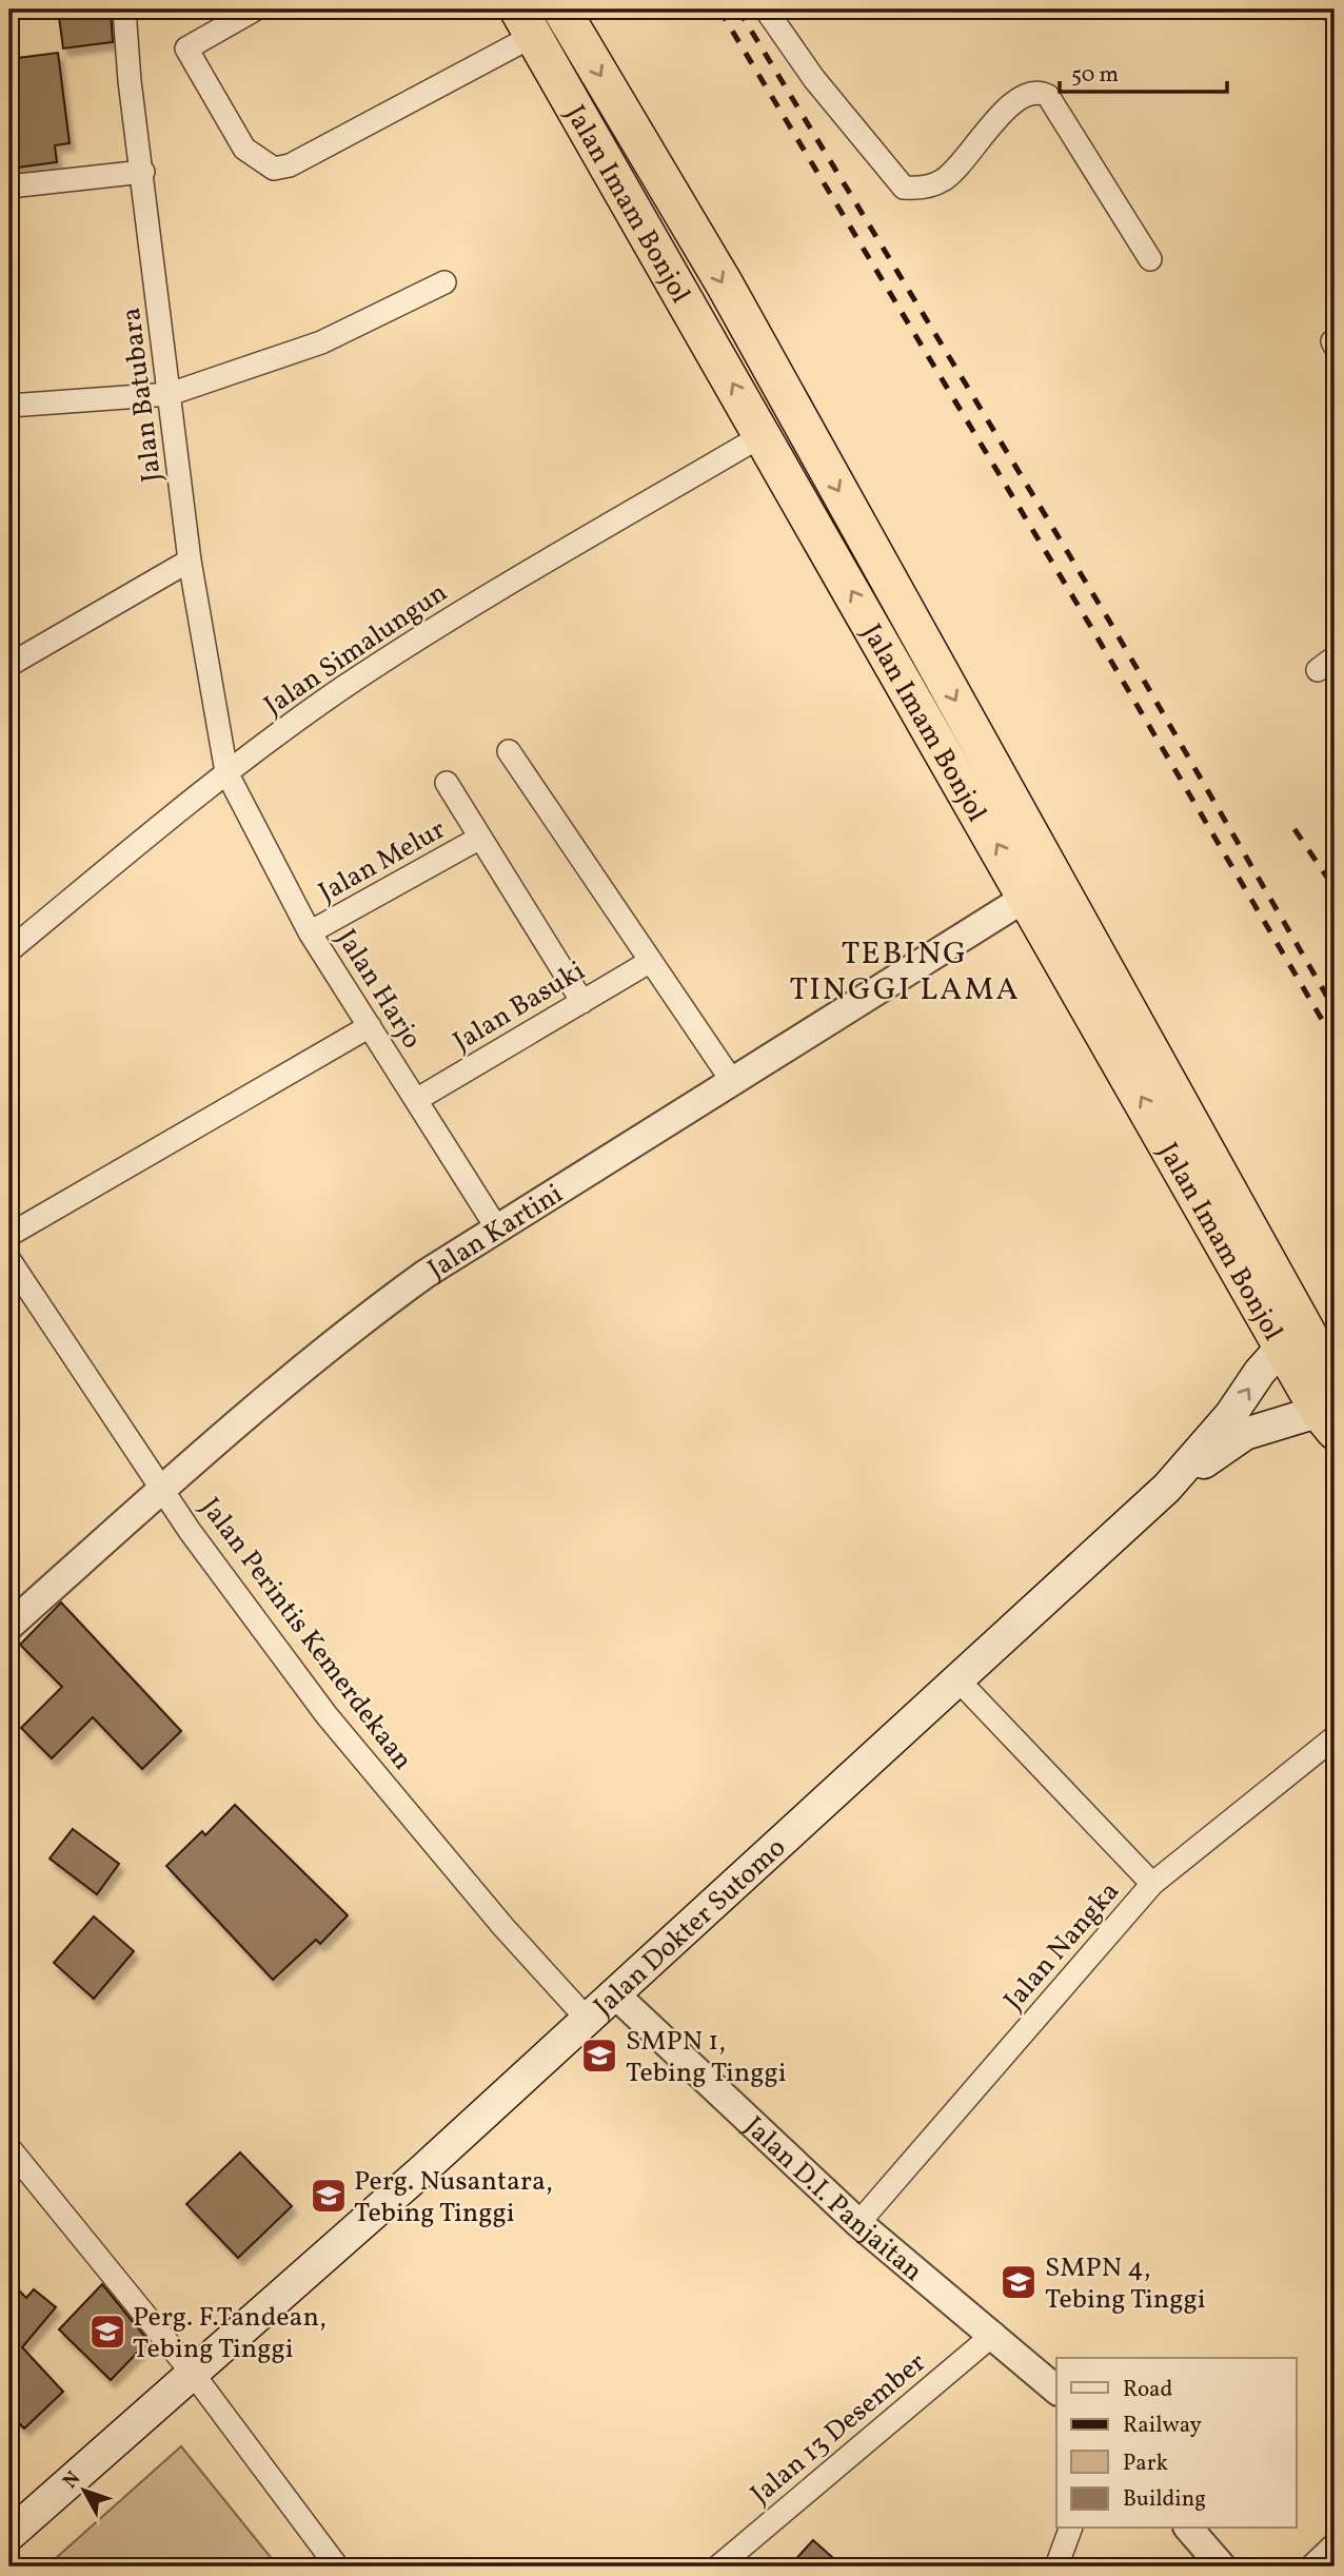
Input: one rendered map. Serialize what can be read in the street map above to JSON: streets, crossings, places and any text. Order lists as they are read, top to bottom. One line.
{"streets":{"highway":["Jalan Imam Bonjol"],"main road":["Jalan Dokter Sutomo"],"street":["Jalan Batubara","Jalan Simalungun","Jalan Melur","Jalan Harjo","Jalan Basuki","Jalan Kartini","Jalan Perintis Kemerdekaan","Jalan Nangka","Jalan D.I. Panjaitan","Jalan 13 Desember"]},"crossings":[["Jalan Imam Bonjol","Jalan Simalungun"],["Jalan Imam Bonjol","Jalan Kartini"],["Jalan Imam Bonjol","Jalan Dokter Sutomo"],["Jalan Batubara","Jalan Simalungun"],["Jalan Batubara","Jalan Harjo"],["Jalan Simalungun","Jalan Harjo"],["Jalan Melur","Jalan Harjo"],["Jalan Harjo","Jalan Basuki"],["Jalan Harjo","Jalan Kartini"],["Jalan Kartini","Jalan Perintis Kemerdekaan"],["Jalan Perintis Kemerdekaan","Jalan Dokter Sutomo"],["Jalan Dokter Sutomo","Jalan Nangka"],["Jalan Dokter Sutomo","Jalan D.I. Panjaitan"],["Jalan Nangka","Jalan D.I. Panjaitan"],["Jalan D.I. Panjaitan","Jalan 13 Desember"]],"districts":["TEBING TINGGI LAMA"],"places":{"school or university":["SMPN 1, Tebing Tinggi","Perg. Nusantara, Tebing Tinggi","SMPN 4, Tebing Tinggi","Perg. F.Tandean, Tebing Tinggi"]},"legend":["Road","Railway","Park","Building"],"scale_bar":"50 m","north":"top left"}
